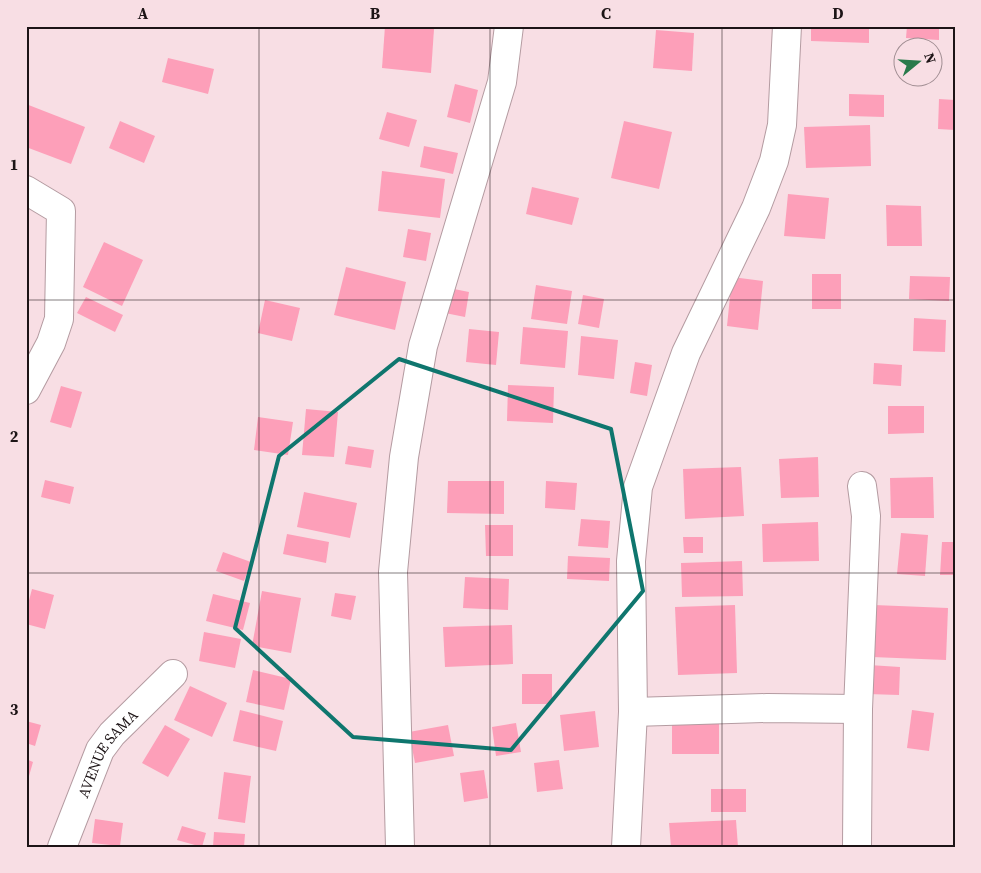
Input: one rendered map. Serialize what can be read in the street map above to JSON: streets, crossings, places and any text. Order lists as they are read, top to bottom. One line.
{"streets":{"street":["AVENUE SAMA"]},"north":"right","grid":{"columns":["A","B","C","D"],"rows":["1","2","3"]}}
